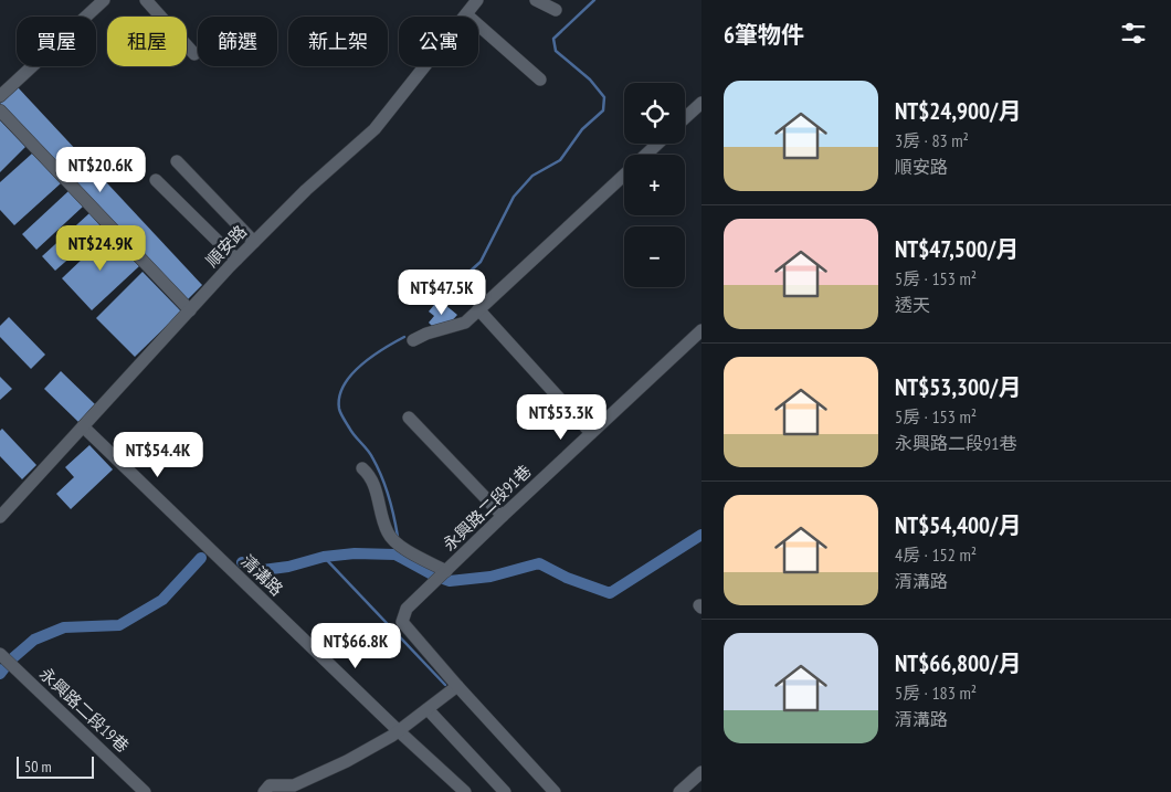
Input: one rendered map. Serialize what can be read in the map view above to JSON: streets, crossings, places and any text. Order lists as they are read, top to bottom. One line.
{"streets":{"street":["順安路","永興路二段91巷","清溝路","永興路二段19巷"]},"crossings":[["順安路","清溝路"]],"scale_bar":"50 m","page":{"heading":"6筆物件","chip":["買屋","租屋","篩選","新上架","公寓"],"list":[{"name":"NT$24,900/月","note":"3房 · 83 m² · 順安路"},{"name":"NT$47,500/月","note":"5房 · 153 m² · 透天"},{"name":"NT$53,300/月","note":"5房 · 153 m² · 永興路二段91巷"},{"name":"NT$54,400/月","note":"4房 · 152 m² · 清溝路"},{"name":"NT$66,800/月","note":"5房 · 183 m² · 清溝路"}],"map_buttons":["+","−"],"price":["NT$20.6K","NT$24.9K","NT$47.5K","NT$53.3K","NT$54.4K","NT$66.8K"],"scale":"50 m"}}
